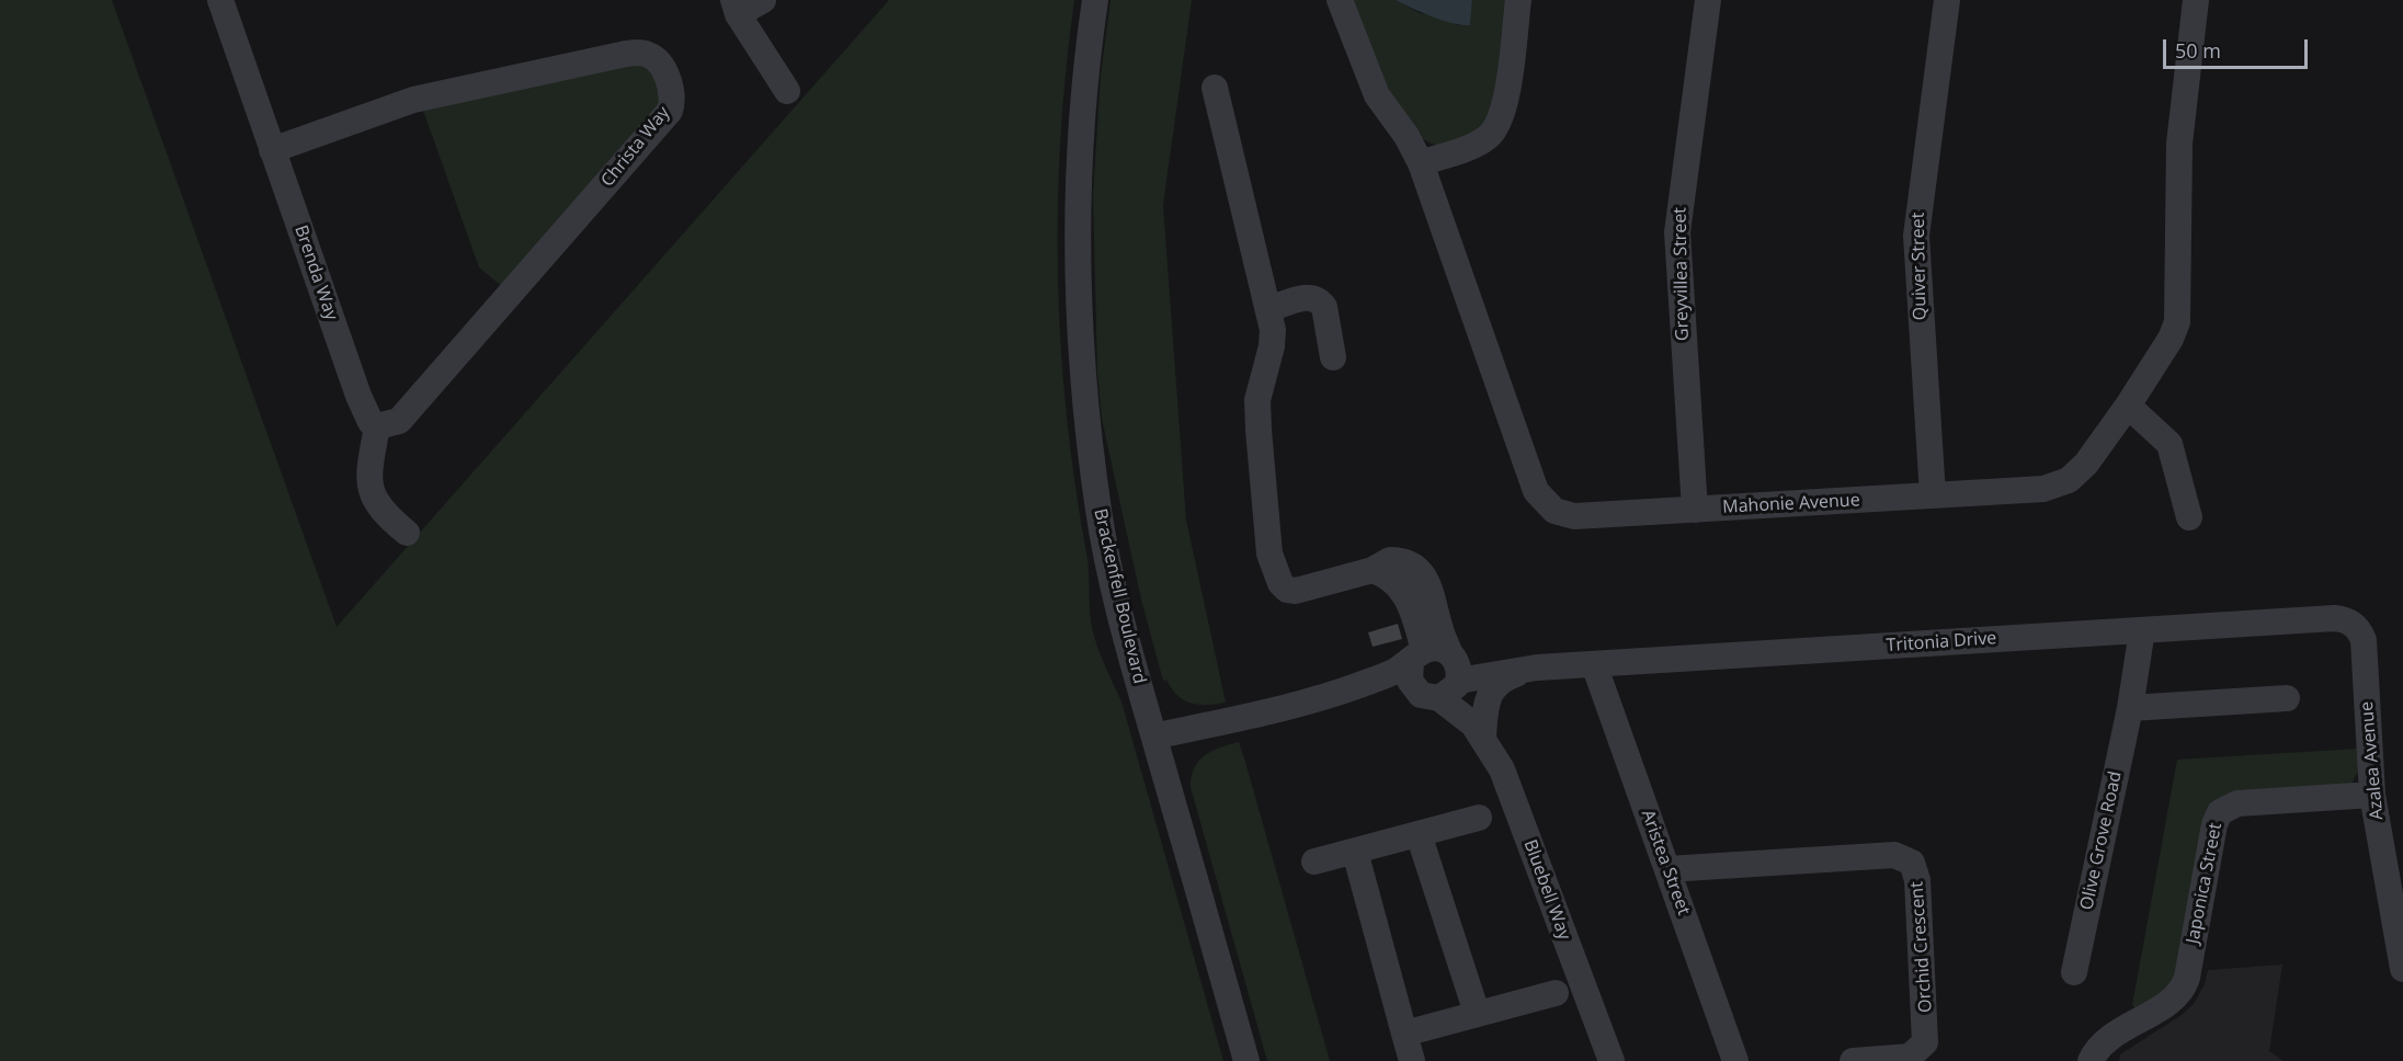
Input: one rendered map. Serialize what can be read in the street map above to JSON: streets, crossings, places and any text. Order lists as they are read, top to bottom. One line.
{"streets":{"street":["Christa Way","Quiver Street","Brenda Way","Greyvillea Street","Mahonie Avenue","Brackenfell Boulevard","Tritonia Drive","Azalea Avenue","Olive Grove Road","Aristea Street","Japonica Street","Bluebell Way","Orchid Crescent"]},"crossings":[["Christa Way","Brenda Way"],["Quiver Street","Mahonie Avenue"],["Greyvillea Street","Mahonie Avenue"],["Tritonia Drive","Azalea Avenue"],["Tritonia Drive","Olive Grove Road"],["Tritonia Drive","Aristea Street"],["Azalea Avenue","Japonica Street"],["Aristea Street","Orchid Crescent"]],"scale_bar":"50 m"}
